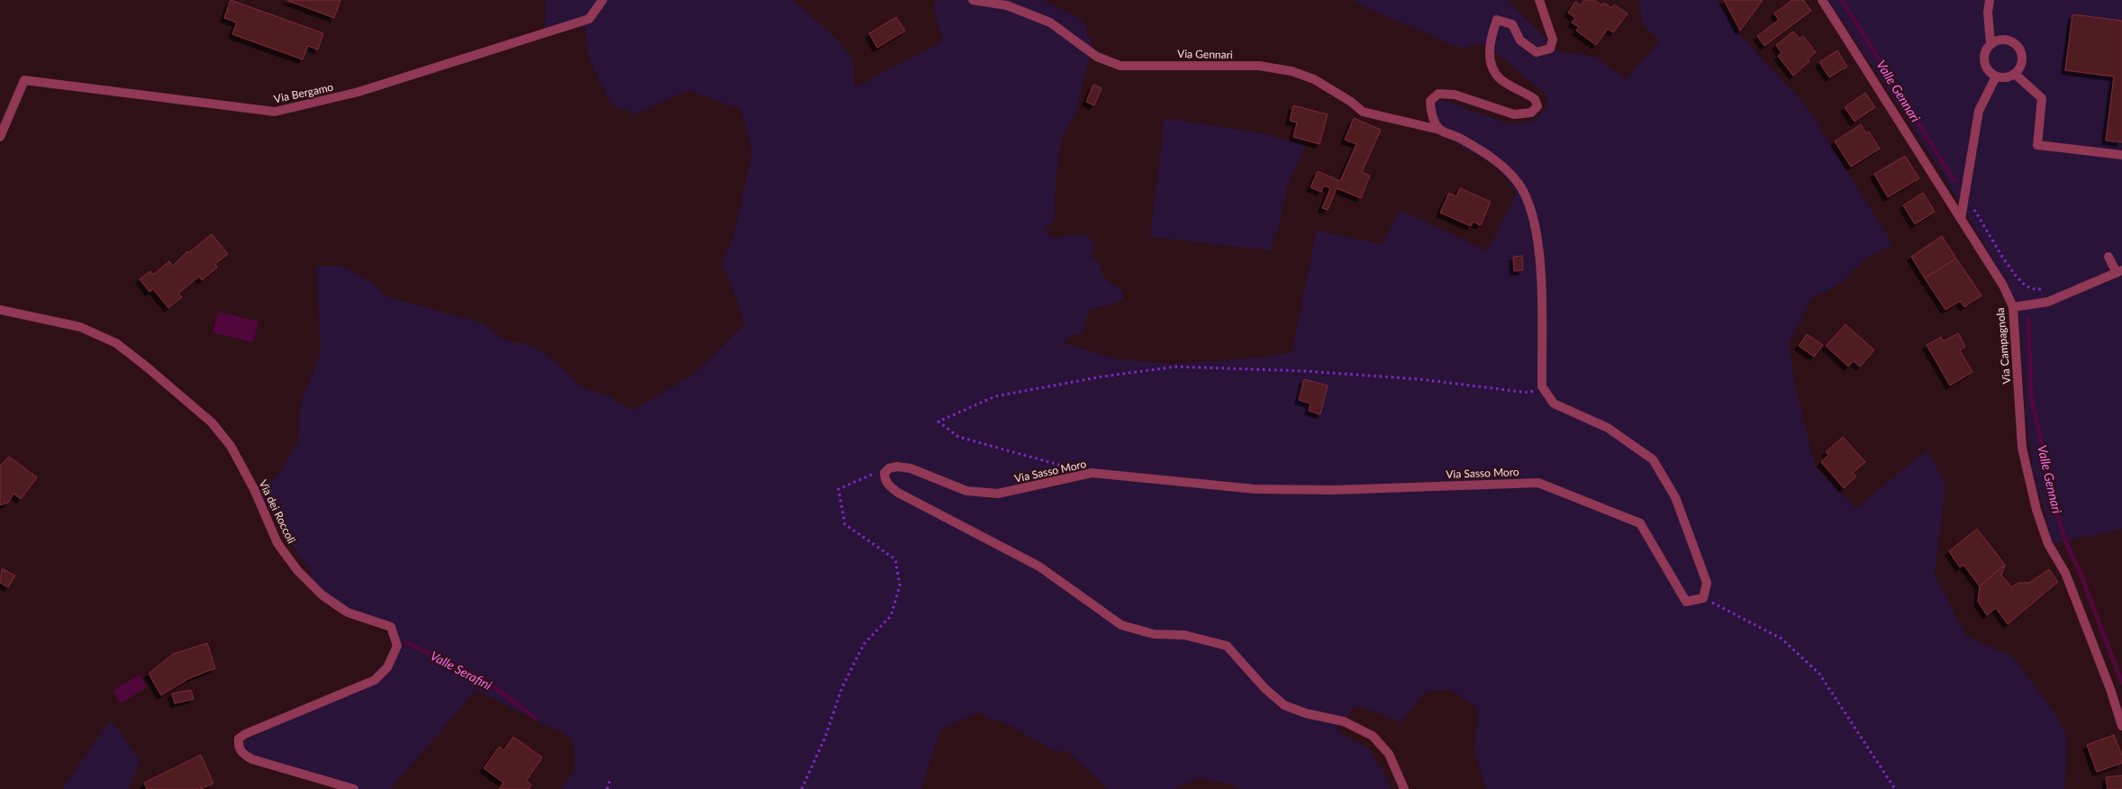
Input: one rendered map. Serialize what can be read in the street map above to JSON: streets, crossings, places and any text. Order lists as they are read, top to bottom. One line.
{"streets":{"street":["Via Gennari","Via Bergamo","Via Campagnola","Via Sasso Moro","Via dei Roccoli"]},"water":["Valle Gennari","Valle Serafini"]}
